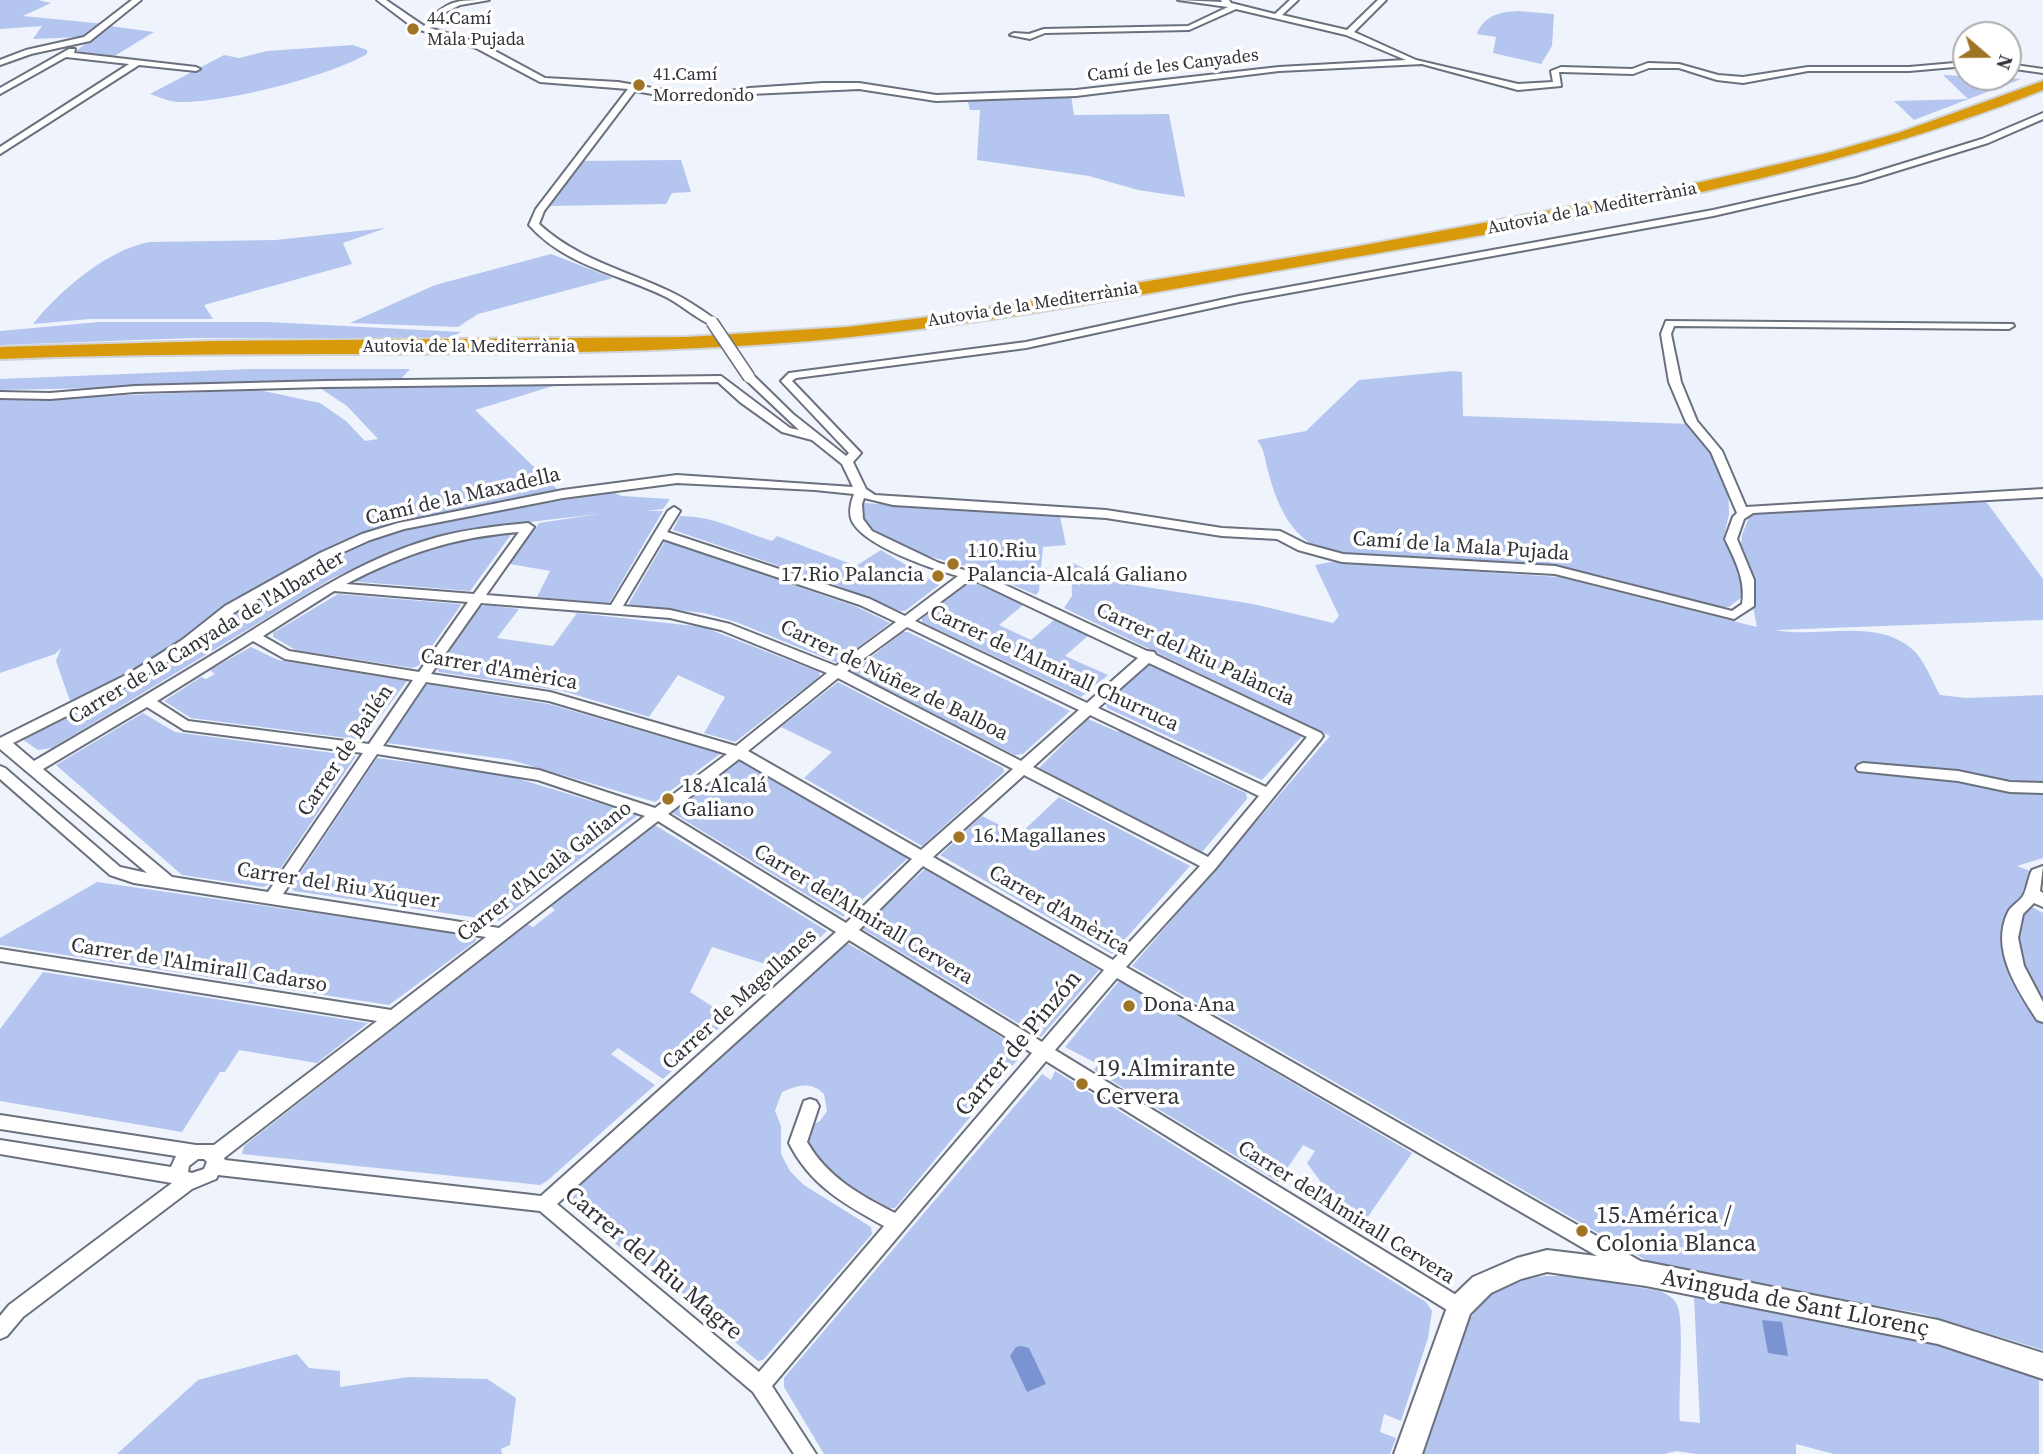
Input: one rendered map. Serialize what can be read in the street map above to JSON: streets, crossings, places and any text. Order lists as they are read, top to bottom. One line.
{"streets":{"highway":["Autovia de la Mediterrània"],"street":["Camí de les Canyades","Camí de la Maxadella","Camí de la Mala Pujada","Carrer de la Canyada de l'Albarder","Carrer del Riu Palància","Carrer de l'Almirall Churruca","Carrer d'Amèrica","Carrer de Núñez de Balboa","Carrer de Bailén","Carrer d'Alcalà Galiano","Carrer del Riu Xúquer","Carrer del'Almirall Cervera","Carrer de l'Almirall Cadarso","Carrer de Magallanes","Carrer de Pinzón","Carrer del Riu Magre","Avinguda de Sant Llorenç"]},"crossings":[["Camí de la Maxadella","Camí de la Mala Pujada"],["Camí de la Maxadella","Carrer del Riu Palància"],["Carrer de la Canyada de l'Albarder","Carrer d'Amèrica"],["Carrer de la Canyada de l'Albarder","Carrer de Núñez de Balboa"],["Carrer de la Canyada de l'Albarder","Carrer de Bailén"],["Carrer de la Canyada de l'Albarder","Carrer del'Almirall Cervera"],["Carrer del Riu Palància","Carrer d'Alcalà Galiano"],["Carrer del Riu Palància","Carrer de Magallanes"],["Carrer del Riu Palància","Carrer de Pinzón"],["Carrer de l'Almirall Churruca","Carrer d'Alcalà Galiano"],["Carrer de l'Almirall Churruca","Carrer de Magallanes"],["Carrer de l'Almirall Churruca","Carrer de Pinzón"],["Carrer d'Amèrica","Carrer de Bailén"],["Carrer d'Amèrica","Carrer d'Alcalà Galiano"],["Carrer d'Amèrica","Carrer de Magallanes"],["Carrer d'Amèrica","Carrer de Pinzón"],["Carrer d'Amèrica","Avinguda de Sant Llorenç"],["Carrer de Núñez de Balboa","Carrer de Bailén"],["Carrer de Núñez de Balboa","Carrer d'Alcalà Galiano"],["Carrer de Núñez de Balboa","Carrer de Magallanes"],["Carrer de Núñez de Balboa","Carrer de Pinzón"],["Carrer de Bailén","Carrer del Riu Xúquer"],["Carrer de Bailén","Carrer del'Almirall Cervera"],["Carrer d'Alcalà Galiano","Carrer del Riu Xúquer"],["Carrer d'Alcalà Galiano","Carrer del'Almirall Cervera"],["Carrer d'Alcalà Galiano","Carrer de l'Almirall Cadarso"],["Carrer d'Alcalà Galiano","Carrer del Riu Magre"],["Carrer del'Almirall Cervera","Carrer de Magallanes"],["Carrer del'Almirall Cervera","Carrer de Pinzón"],["Carrer del'Almirall Cervera","Avinguda de Sant Llorenç"],["Carrer de Magallanes","Carrer del Riu Magre"],["Carrer de Pinzón","Carrer del Riu Magre"]],"places":["44.Camí Mala Pujada","41.Camí Morredondo","110.Riu Palancia-Alcalá Galiano","17.Rio Palancia","18.Alcalá Galiano","16.Magallanes","Dona Ana","19.Almirante Cervera","15.América / Colonia Blanca"],"north":"right"}
